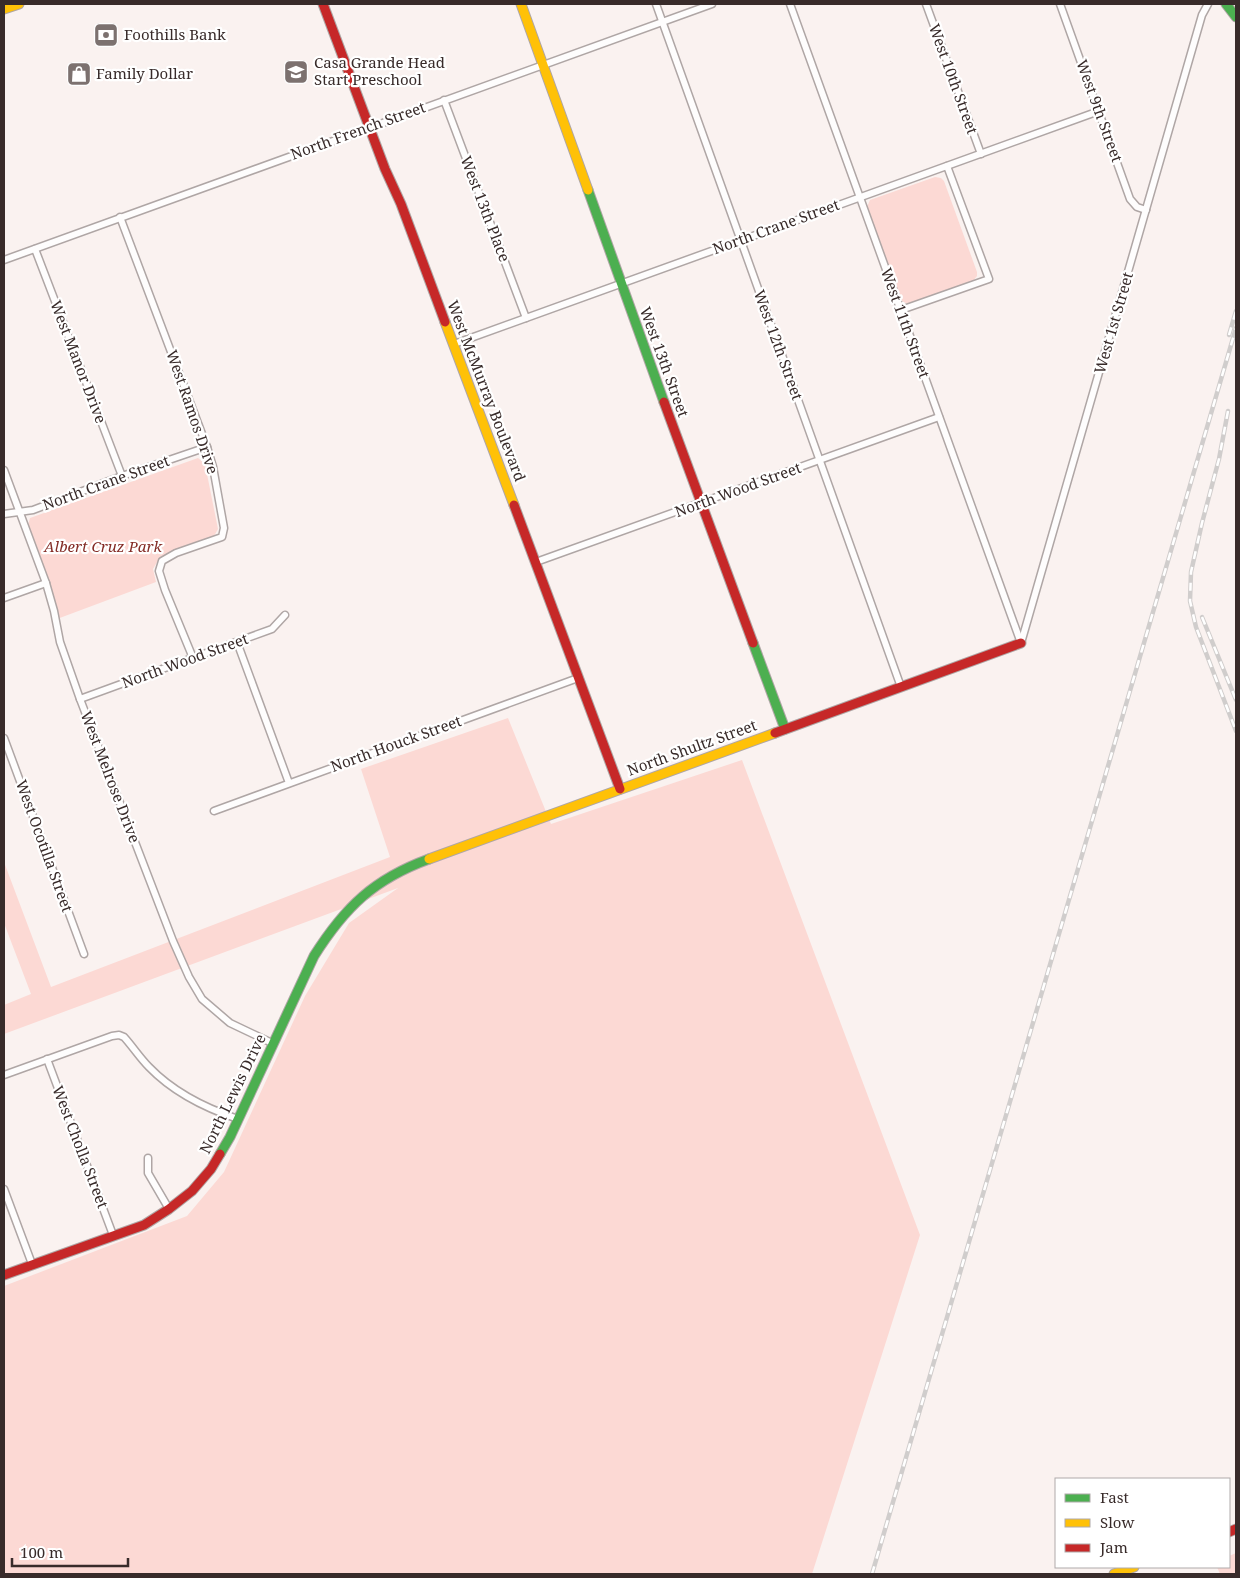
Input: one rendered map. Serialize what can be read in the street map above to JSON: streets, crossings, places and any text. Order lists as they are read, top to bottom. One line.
{"streets":{"street":["West 10th Street","West 9th Street","North French Street","West 13th Place","North Crane Street","West 11th Street","West 1st Street","West 12th Street","West Manor Drive","West 13th Street","West McMurray Boulevard","West Ramos Drive","North Wood Street","North Houck Street","North Shultz Street","West Melrose Drive","West Ocotilla Street","North Lewis Drive","West Cholla Street"]},"crossings":[["West 10th Street","North Crane Street"],["West 9th Street","North Crane Street"],["West 9th Street","West 1st Street"],["North French Street","West 13th Place"],["North French Street","West 12th Street"],["North French Street","West Manor Drive"],["North French Street","West 13th Street"],["North French Street","West McMurray Boulevard"],["North French Street","West Ramos Drive"],["West 13th Place","North Crane Street"],["North Crane Street","West 11th Street"],["North Crane Street","West 12th Street"],["North Crane Street","West Manor Drive"],["North Crane Street","West 13th Street"],["North Crane Street","West McMurray Boulevard"],["North Crane Street","West Ramos Drive"],["North Crane Street","West Melrose Drive"],["West 11th Street","West 1st Street"],["West 11th Street","North Wood Street"],["West 11th Street","North Shultz Street"],["West 1st Street","North Shultz Street"],["West 12th Street","North Wood Street"],["West 12th Street","North Shultz Street"],["West 13th Street","North Wood Street"],["West 13th Street","North Shultz Street"],["West McMurray Boulevard","North Wood Street"],["West McMurray Boulevard","North Houck Street"],["West McMurray Boulevard","North Shultz Street"],["West Ramos Drive","North Wood Street"],["North Wood Street","West Melrose Drive"],["North Shultz Street","North Lewis Drive"],["West Melrose Drive","North Lewis Drive"],["North Lewis Drive","West Cholla Street"]],"parks":["Albert Cruz Park"],"places":{"bank":["Foothills Bank"],"school or university":["Casa Grande Head Start Preschool"],"shop":["Family Dollar"]},"legend":["Fast","Slow","Jam"],"scale_bar":"100 m"}
